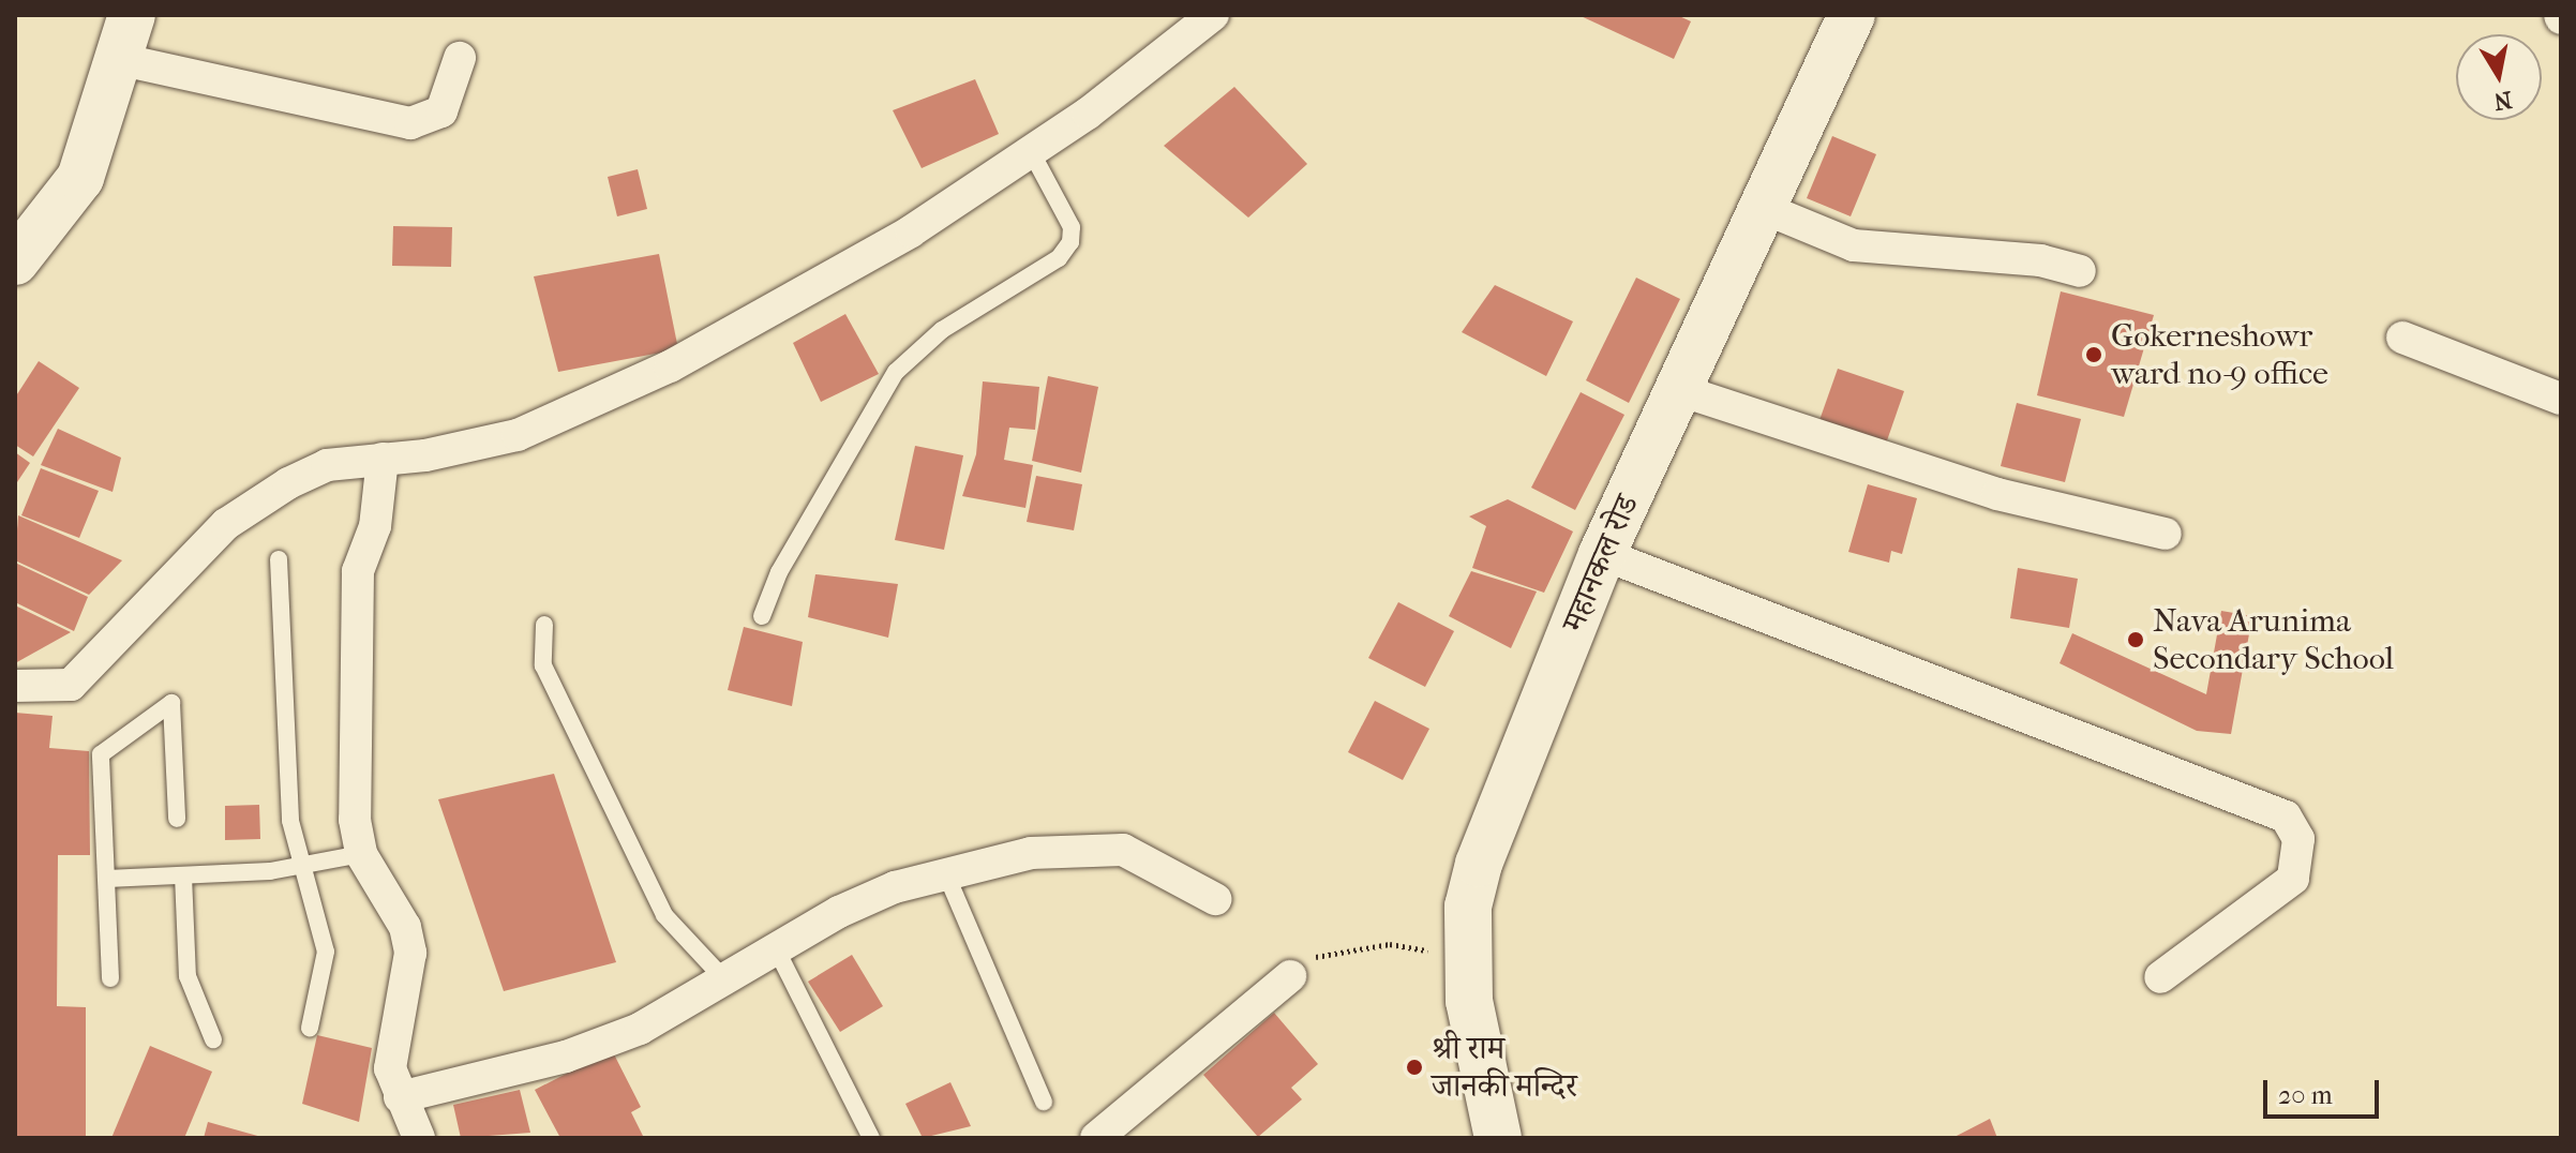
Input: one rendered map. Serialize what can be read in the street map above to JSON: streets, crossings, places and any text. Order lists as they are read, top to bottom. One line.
{"streets":{"main road":["महानकल रोड"]},"places":["Gokerneshowr ward no-9 office","Nava Arunima Secondary School","श्री राम जानकी मन्दिर"],"scale_bar":"20 m","north":"bottom"}
